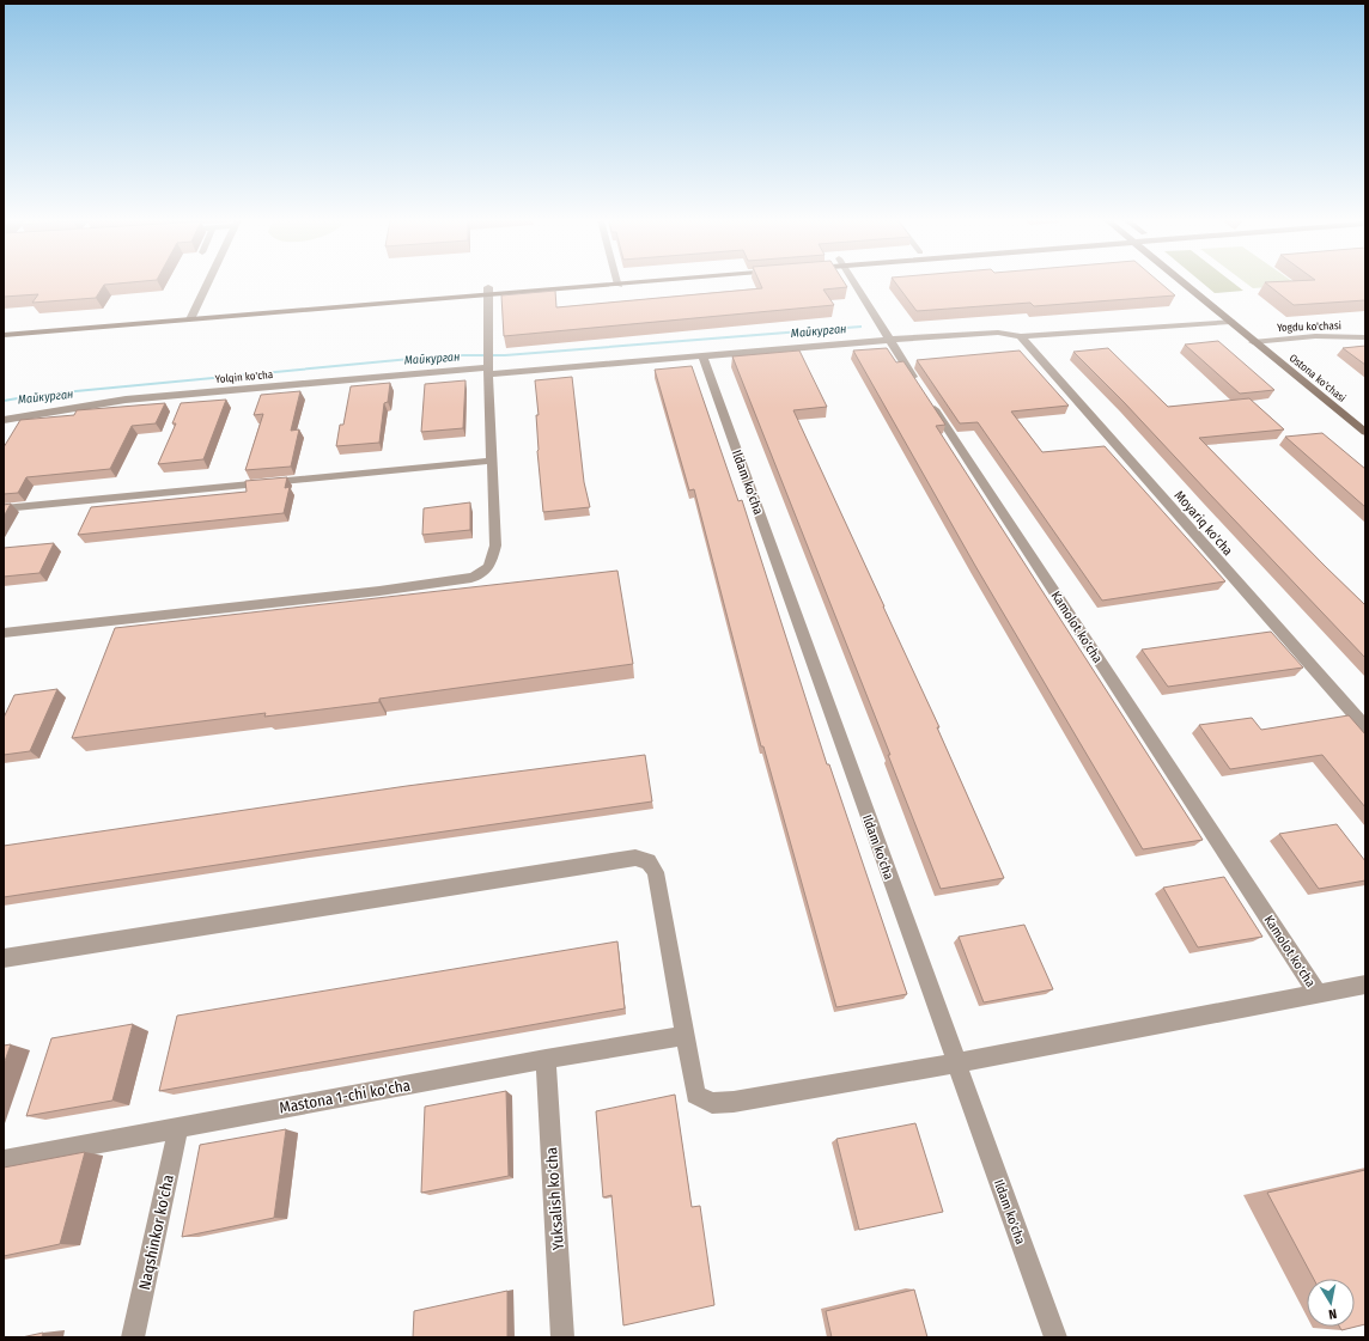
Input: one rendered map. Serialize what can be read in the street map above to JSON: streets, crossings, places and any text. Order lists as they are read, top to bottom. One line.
{"streets":{"main road":["Ostona ko'chasi"],"street":["Yogdu ko'chasi","Yolqin ko'cha","Ildam ko'cha","Moyariq ko'cha","Kamolot ko'cha","Mastona 1-chi ko'cha","Yuksalish ko'cha","Naqshinkor ko'cha"]},"crossings":[["Yogdu ko'chasi","Ostona ko'chasi"],["Yolqin ko'cha","Ostona ko'chasi"],["Yolqin ko'cha","Ildam ko'cha"],["Yolqin ko'cha","Moyariq ko'cha"],["Yolqin ko'cha","Kamolot ko'cha"],["Mastona 1-chi ko'cha","Yuksalish ko'cha"],["Mastona 1-chi ko'cha","Naqshinkor ko'cha"]],"water":["Майкурган"],"north":"bottom"}
